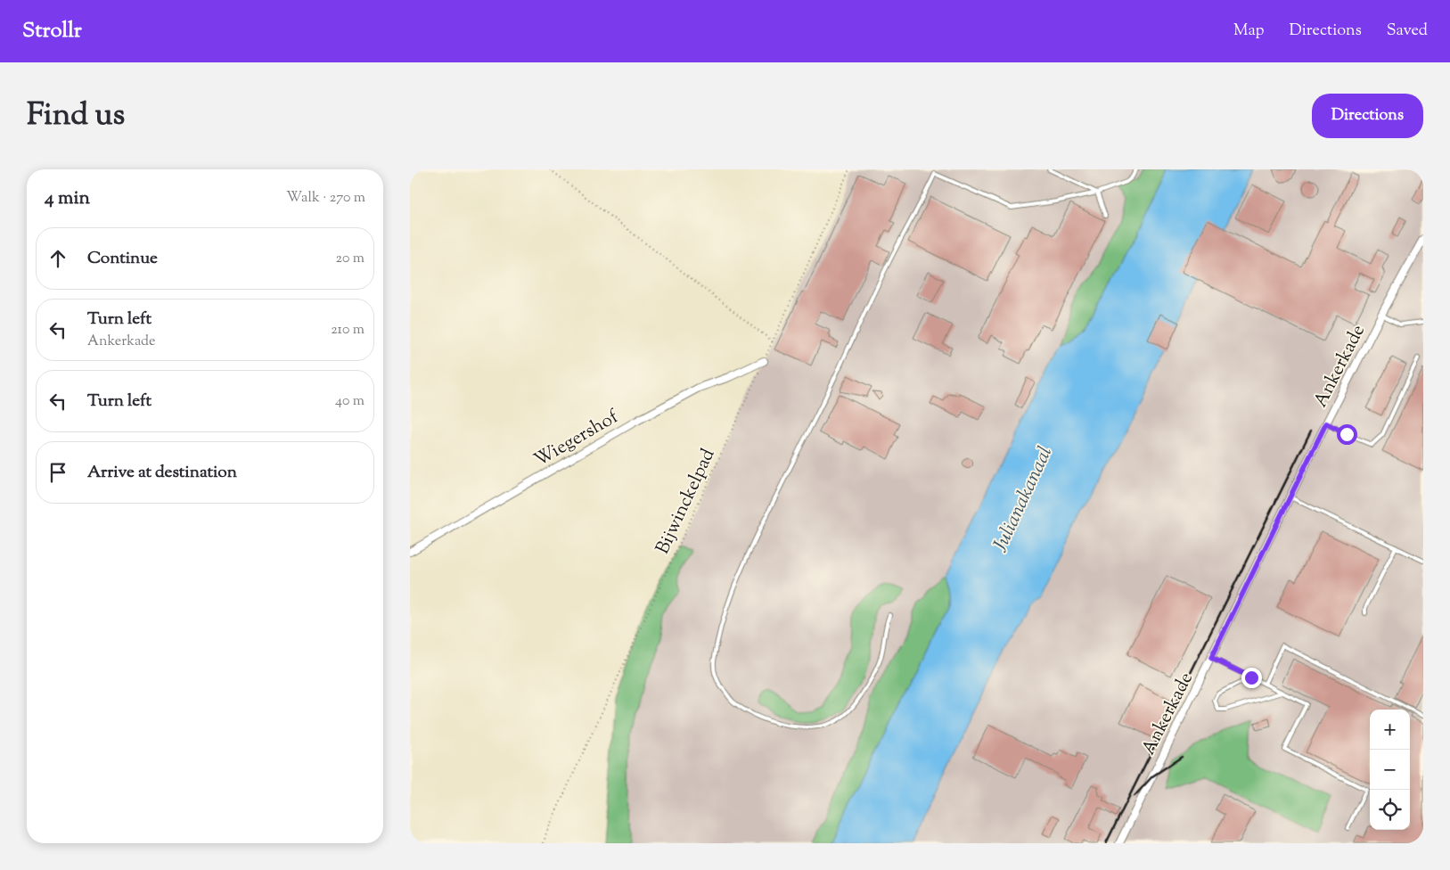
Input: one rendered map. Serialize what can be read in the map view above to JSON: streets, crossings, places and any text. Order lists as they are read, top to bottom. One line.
{"streets":{"street":["Ankerkade","Wiegershof"],"path":["Bijwinckelpad"]},"crossings":[["Wiegershof","Bijwinckelpad"]],"water":["Julianakanaal"],"page":{"header":"Strollr","nav":["Map","Directions","Saved"],"title":"Find us","buttons":"Directions","heading":["4 min","Walk · 270 m"],"list":[["Continue","20 m"],["Turn left","Ankerkade","210 m"],["Turn left","40 m"],"Arrive at destination"],"map_buttons":["+","−"]}}
